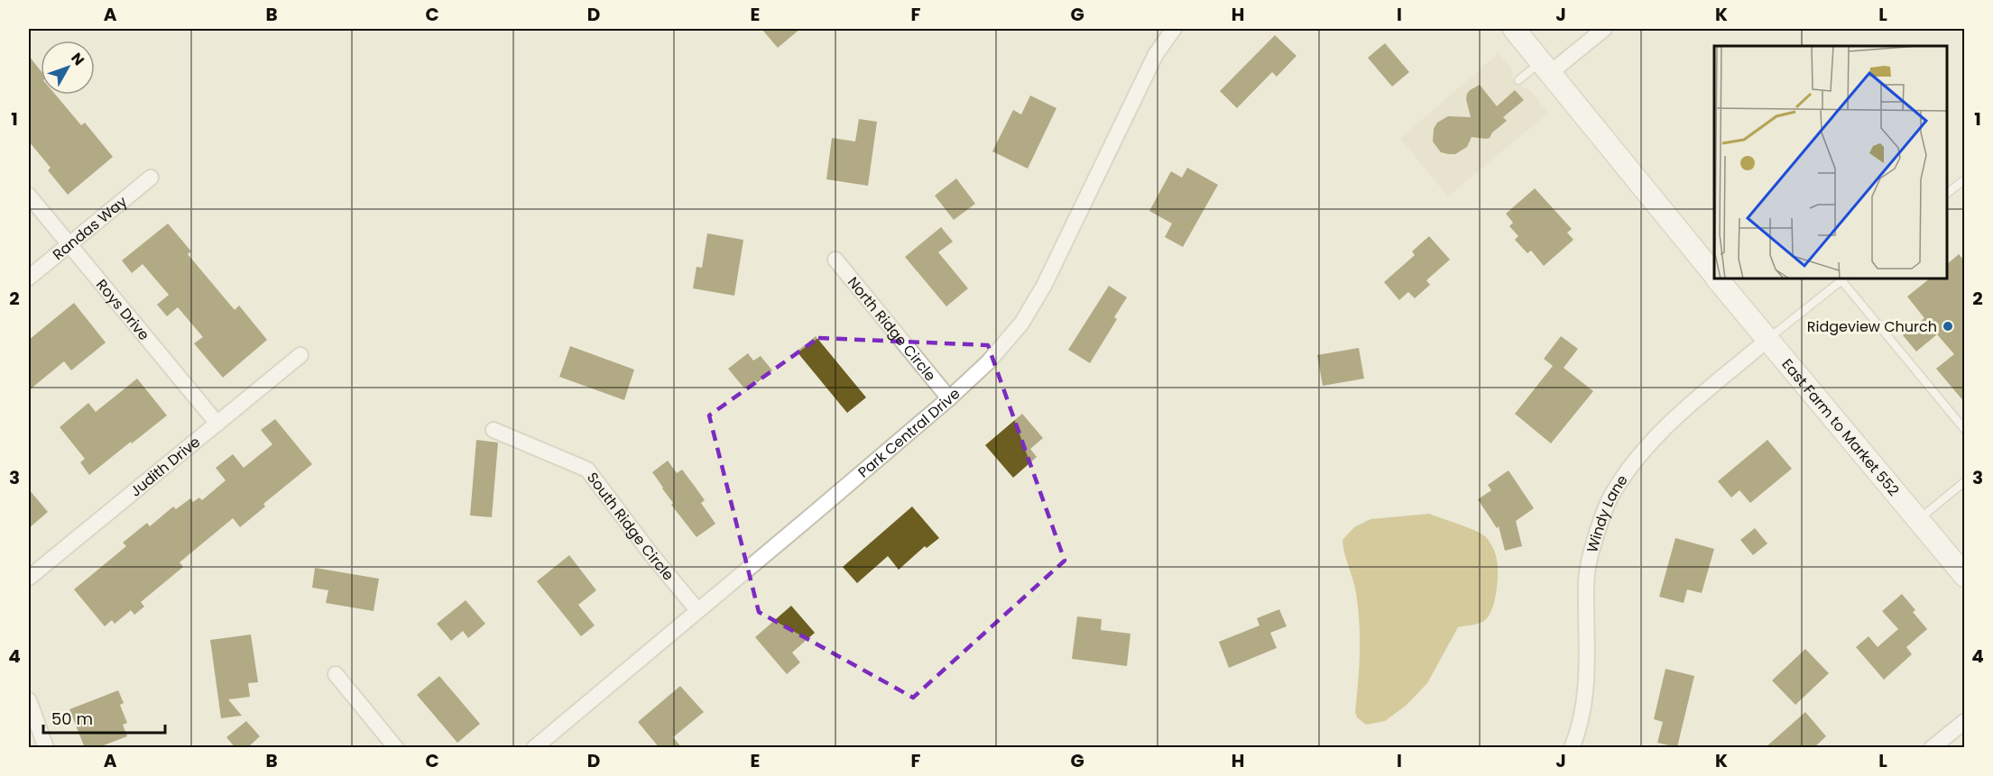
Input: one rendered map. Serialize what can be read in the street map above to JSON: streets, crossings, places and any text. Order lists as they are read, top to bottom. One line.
{"streets":{"main road":["East Farm to Market 552"],"street":["Randas Way","Roys Drive","North Ridge Circle","Park Central Drive","Judith Drive","Windy Lane","South Ridge Circle"]},"crossings":[["Randas Way","Roys Drive"],["Roys Drive","Judith Drive"],["North Ridge Circle","Park Central Drive"],["East Farm to Market 552","Windy Lane"],["Park Central Drive","South Ridge Circle"]],"places":["Ridgeview Church"],"scale_bar":"50 m","north":"top right","grid":{"columns":["A","B","C","D","E","F","G","H","I","J","K","L"],"rows":["1","2","3","4"]}}
